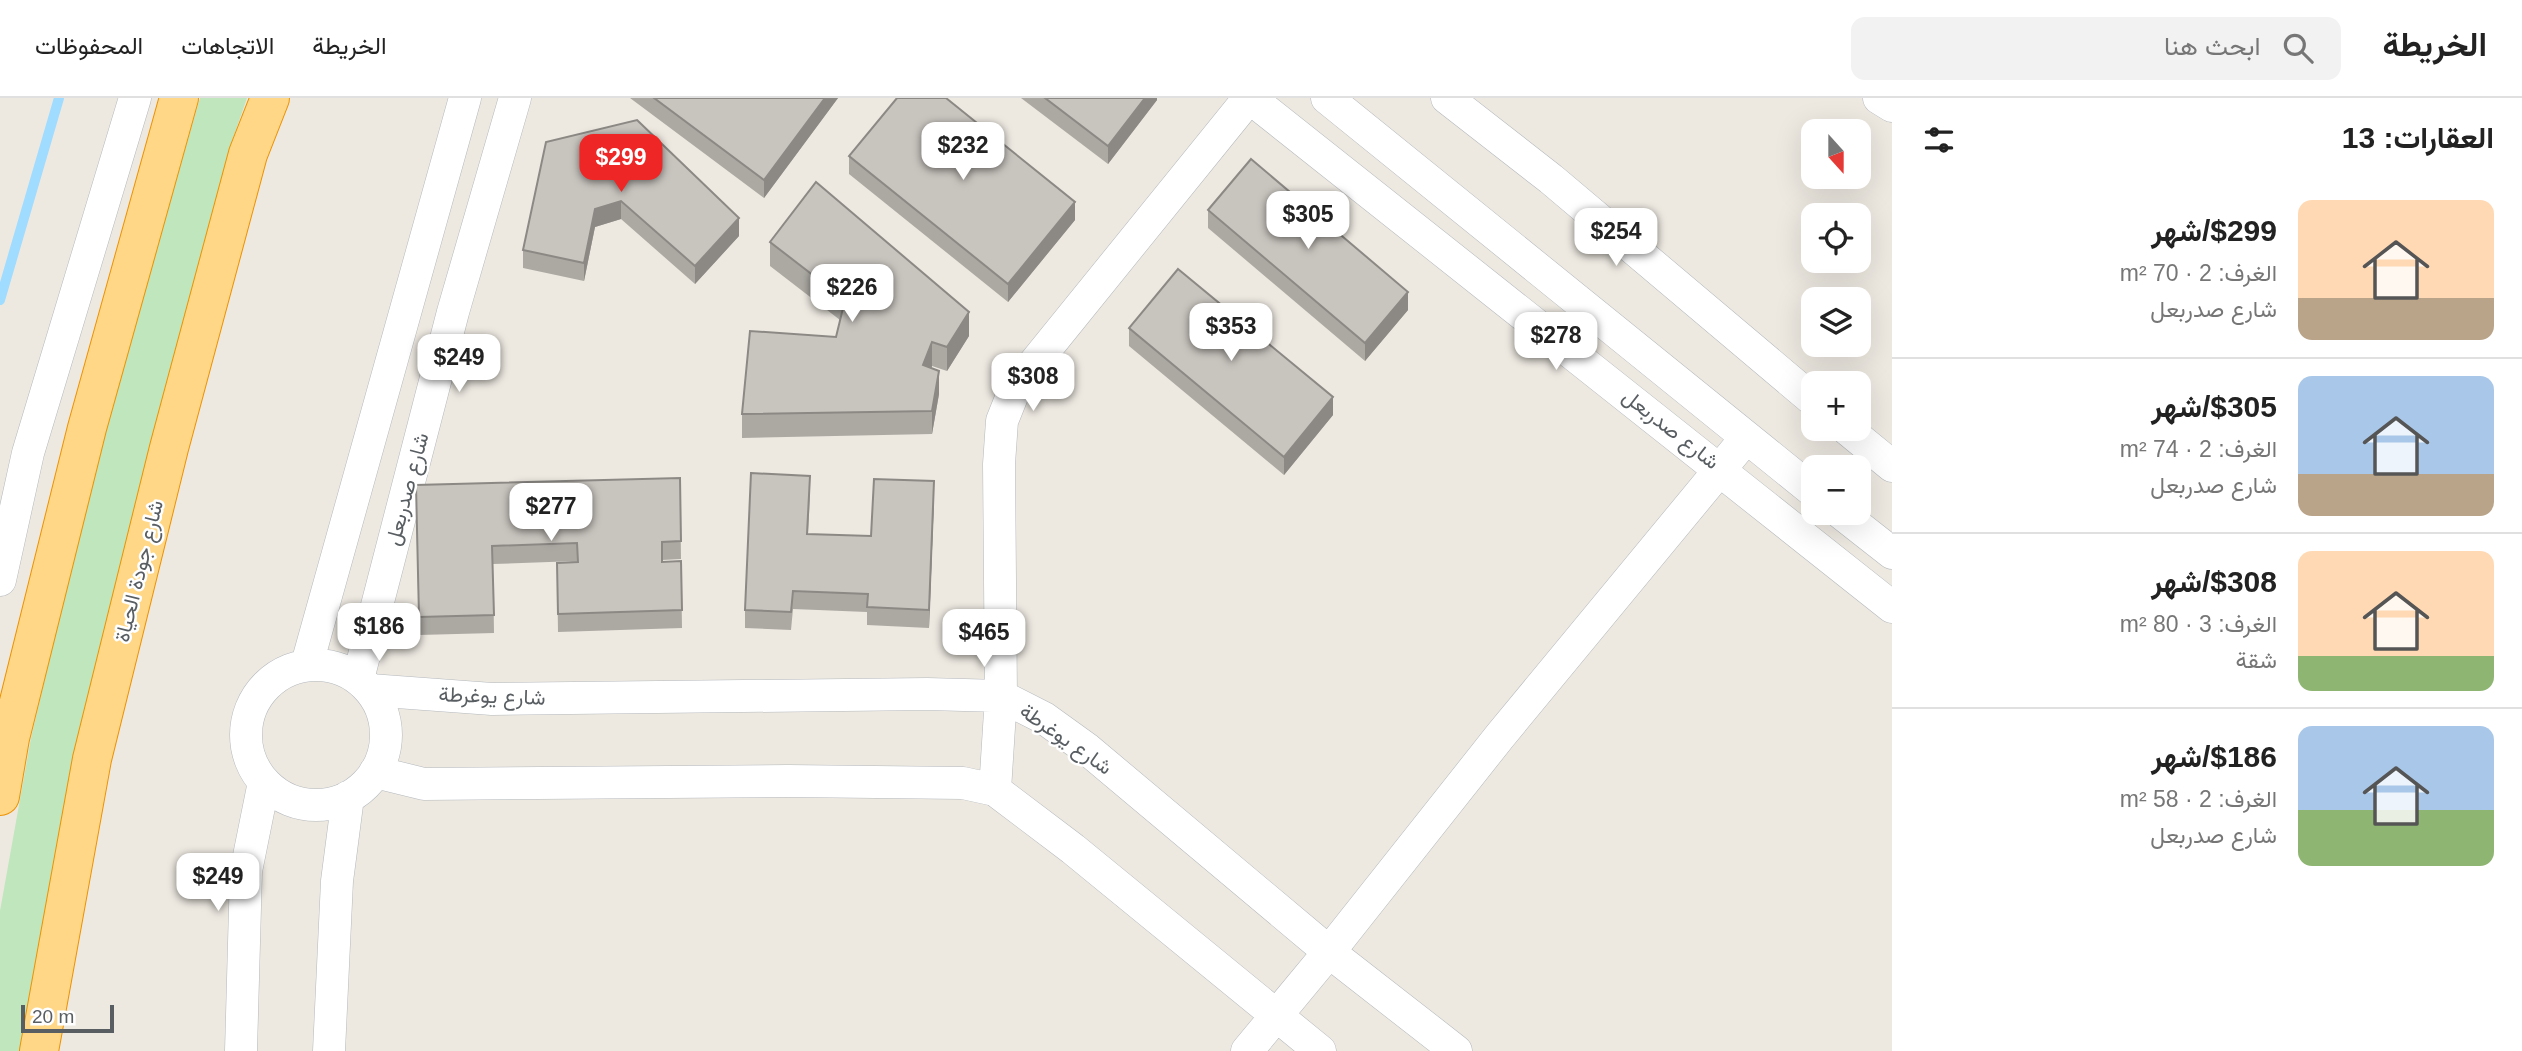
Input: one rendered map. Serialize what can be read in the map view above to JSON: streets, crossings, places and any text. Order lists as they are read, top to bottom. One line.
{"streets":{"highway":["شارع جودة الحياة"],"street":["شارع صدربعل","شارع يوغرطة"]},"crossings":[["شارع صدربعل","شارع يوغرطة"]],"scale_bar":"20 m","north":"bottom","page":{"header":"الخريطة","search":"ابحث هنا","nav":["الخريطة","الاتجاهات","المحفوظات"],"heading":"العقارات: 13","map_buttons":["+","−"],"price":["$232","$299","$305","$254","$226","$353","$278","$249","$308","$277","$186","$465","$249"],"list":[{"name":"$299/شهر","note":"الغرف: 2 · 70 m² · شارع صدربعل"},{"name":"$305/شهر","note":"الغرف: 2 · 74 m² · شارع صدربعل"},{"name":"$308/شهر","note":"الغرف: 3 · 80 m² · شقة"},{"name":"$186/شهر","note":"الغرف: 2 · 58 m² · شارع صدربعل"}],"scale":"20 m"}}
